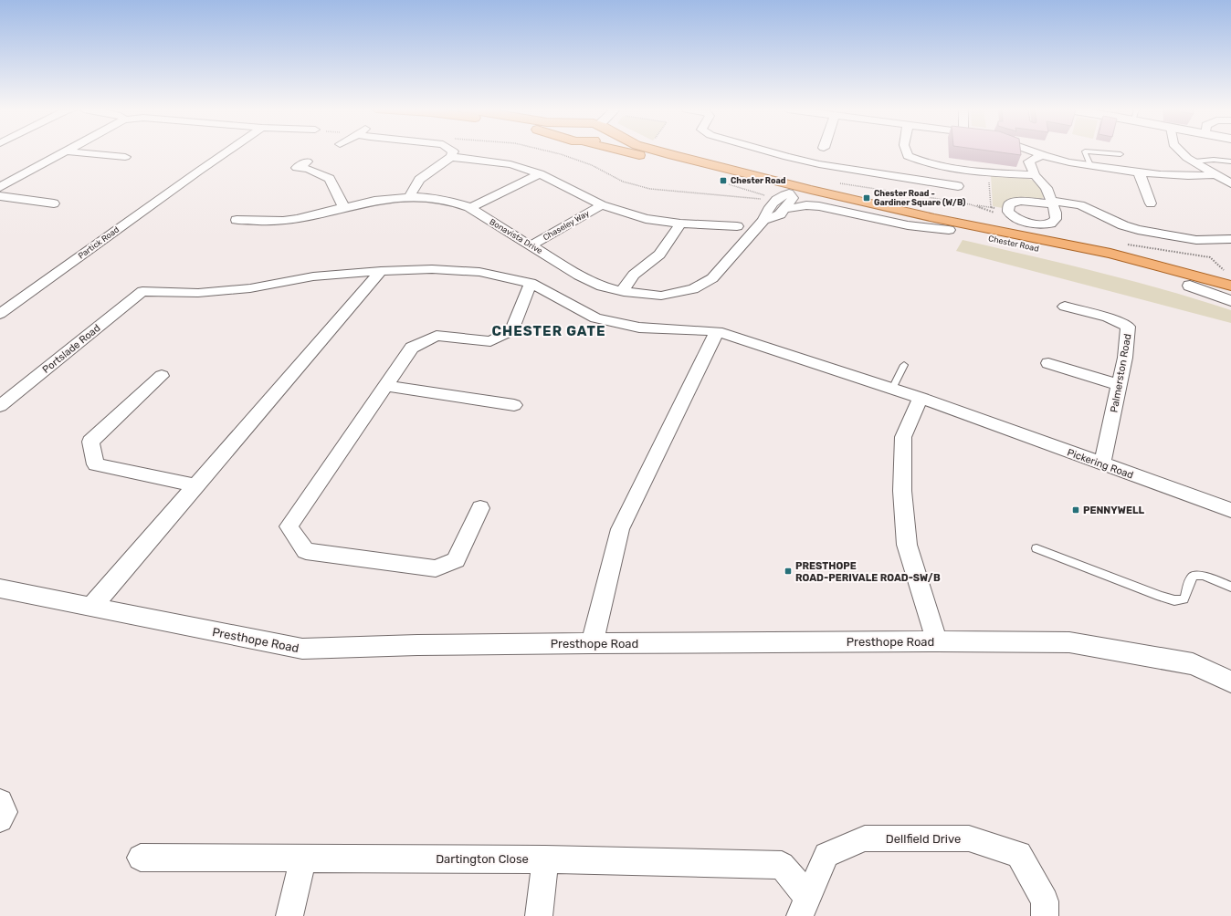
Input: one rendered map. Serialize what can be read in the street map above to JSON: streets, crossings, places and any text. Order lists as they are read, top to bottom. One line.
{"streets":{"main road":["Chester Road"],"street":["Chaseley Way","Bonavista Drive","Partick Road","Portslade Road","Palmerston Road","Pickering Road","Presthope Road","Dellfield Drive","Dartington Close"]},"crossings":[["Chaseley Way","Bonavista Drive"],["Bonavista Drive","Chester Road"],["Portslade Road","Pickering Road"],["Palmerston Road","Pickering Road"],["Dellfield Drive","Dartington Close"]],"districts":["CHESTER GATE"],"places":{"transit":["Chester Road","Chester Road - Gardiner Square (W/B)","PENNYWELL","PRESTHOPE ROAD-PERIVALE ROAD-SW/B"]}}
